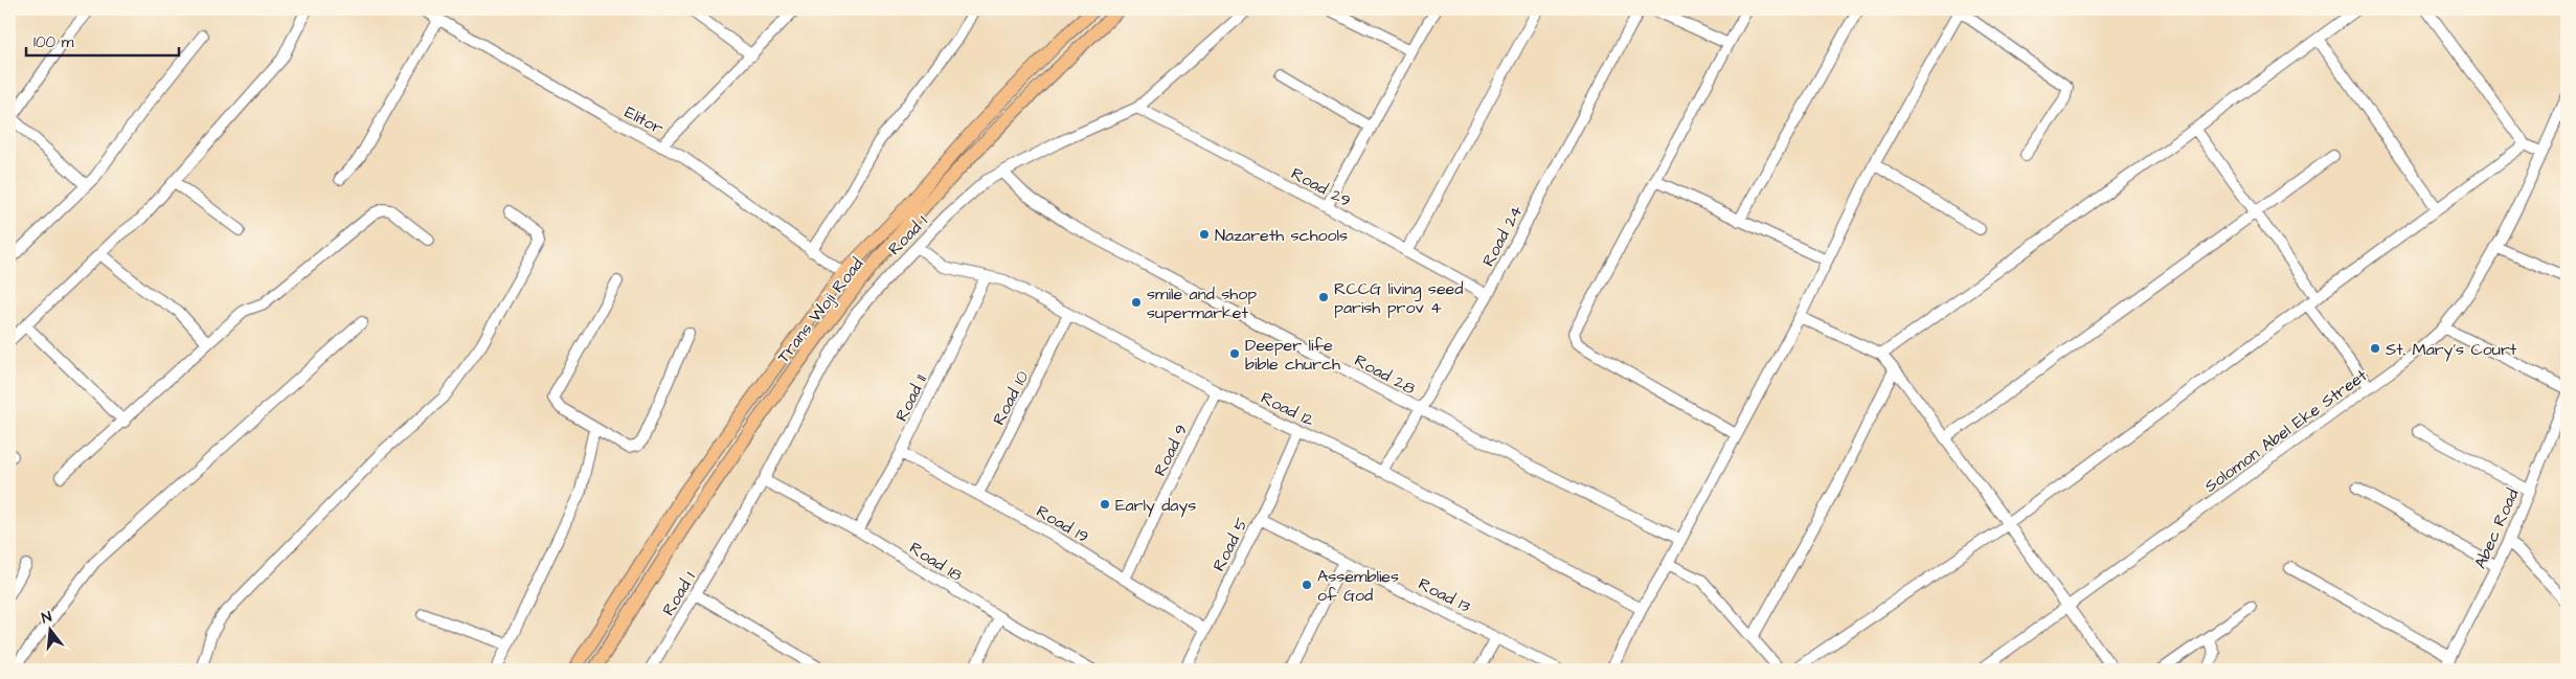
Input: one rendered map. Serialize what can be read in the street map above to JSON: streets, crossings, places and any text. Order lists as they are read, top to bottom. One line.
{"streets":{"main road":["Trans Woji Road"],"street":["Elitor","Road 29","Road 1","Road 24","Road 28","Road 11","Road 10","Road 12","Solomon Abel Eke Street","Road 9","Road 19","Abec Road","Road 5","Road 18","Road 13"]},"crossings":[["Elitor","Trans Woji Road"],["Road 29","Road 1"],["Road 29","Road 24"],["Road 1","Road 28"],["Road 1","Road 12"],["Road 1","Road 18"],["Road 24","Road 28"],["Road 24","Road 12"],["Road 11","Road 12"],["Road 11","Road 19"],["Road 11","Road 18"],["Road 10","Road 12"],["Road 10","Road 19"],["Road 12","Road 9"],["Road 12","Road 5"],["Road 9","Road 19"],["Road 19","Road 5"],["Road 5","Road 13"]],"places":["Nazareth schools","RCCG living seed parish prov 4","smile and shop supermarket","St. Mary's Court","Deeper life bible church","Early days","Assemblies of God"],"scale_bar":"100 m","north":"top"}
